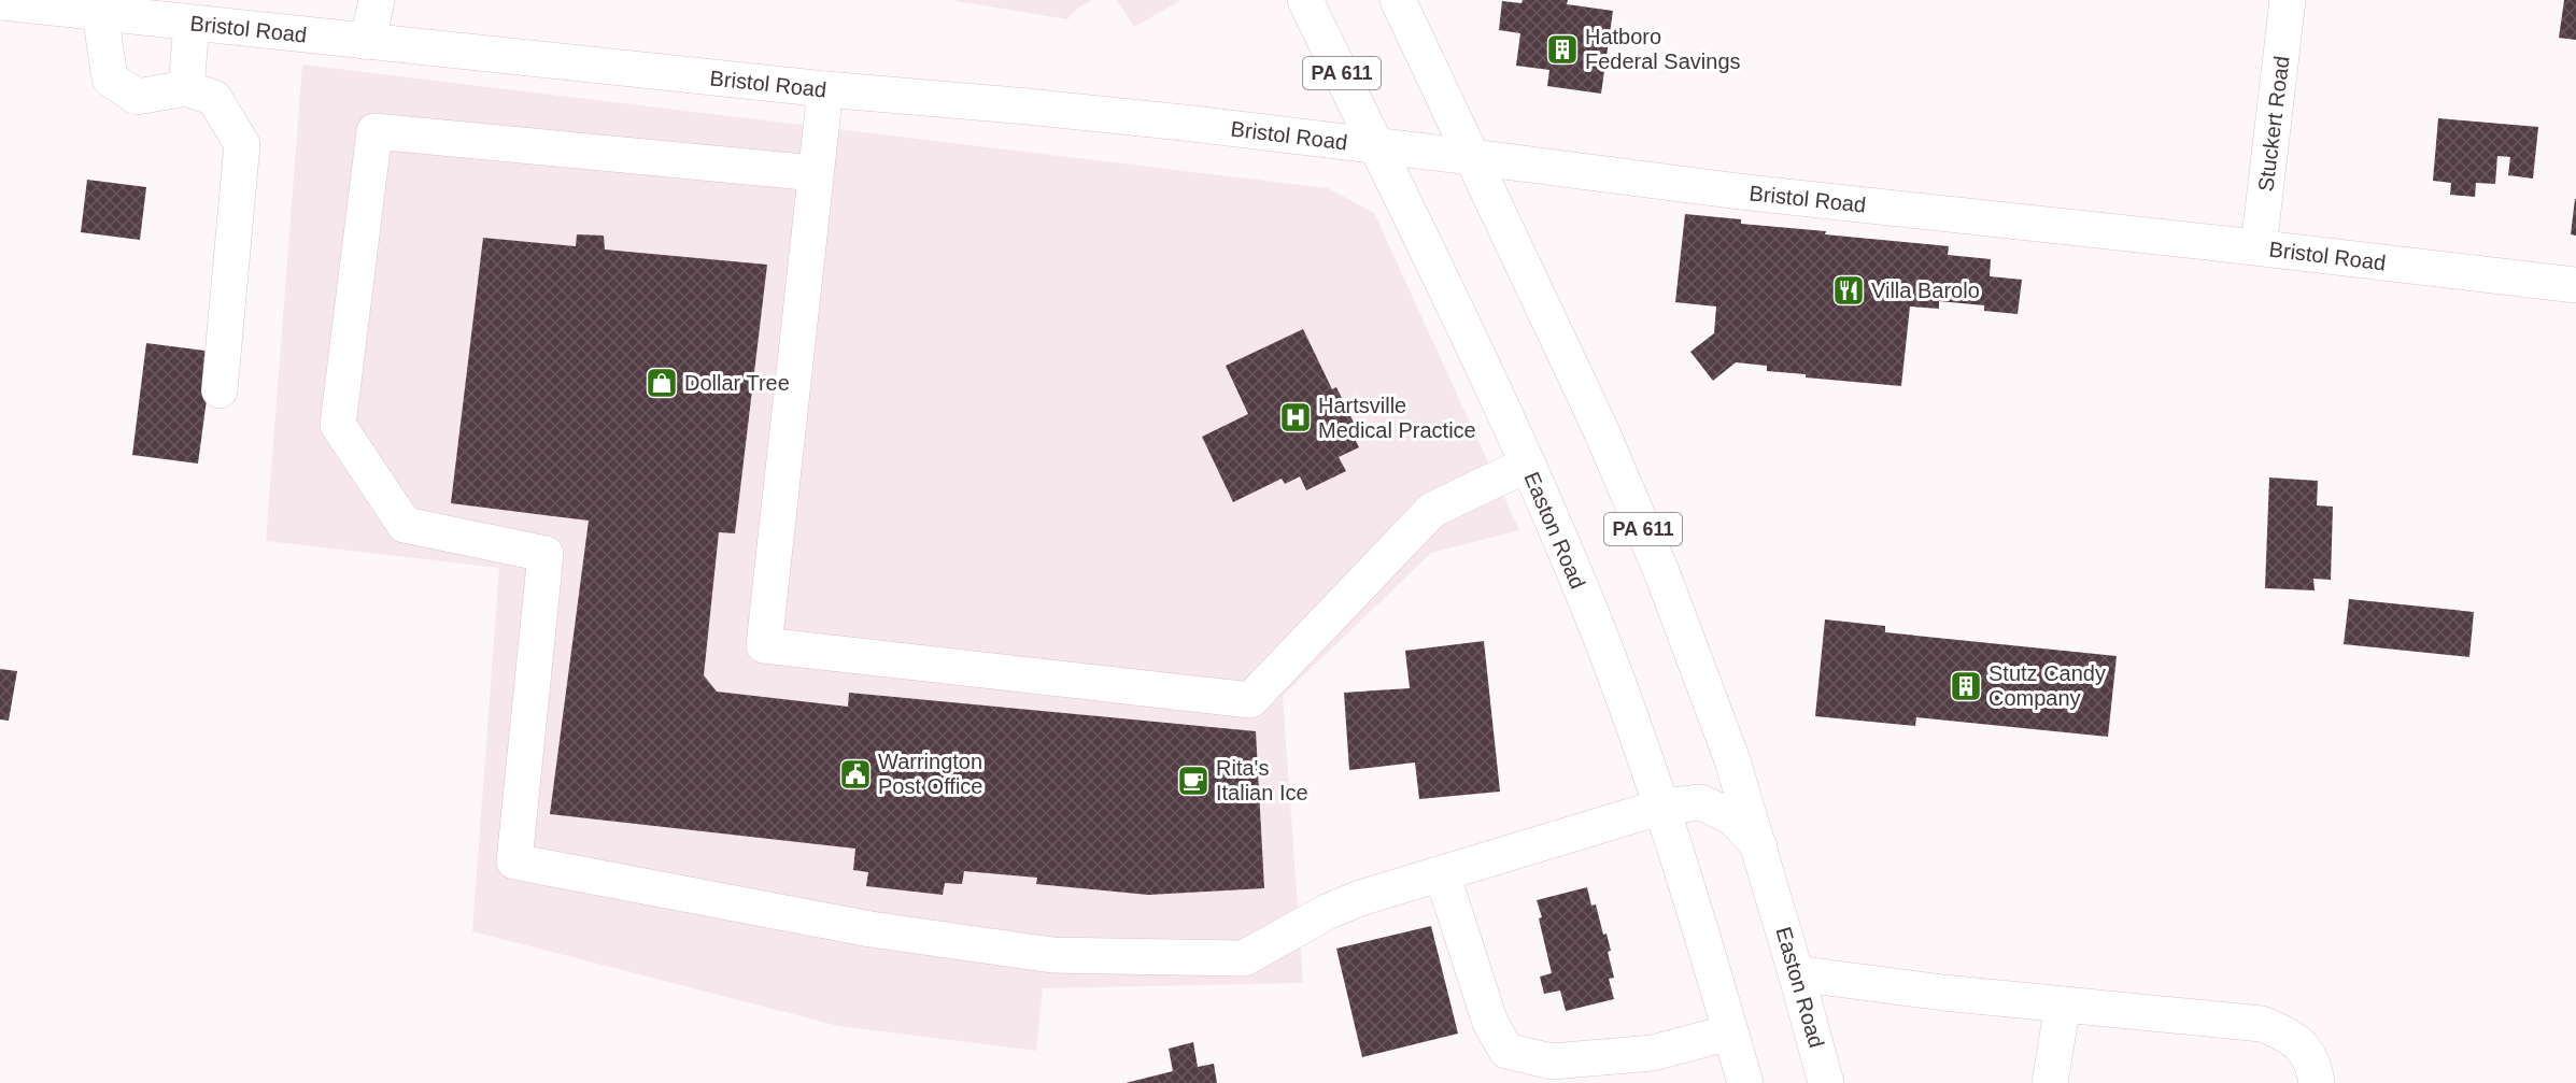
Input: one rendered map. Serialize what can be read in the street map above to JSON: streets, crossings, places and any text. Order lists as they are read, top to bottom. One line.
{"streets":{"main road":["Bristol Road","PA 611","Stuckert Road","Easton Road"]},"crossings":[["Bristol Road","Stuckert Road"],["Bristol Road","Easton Road"]],"places":{"building":["Hatboro Federal Savings","Stutz Candy Company"],"restaurant":["Villa Barolo"],"shop":["Dollar Tree"],"hospital":["Hartsville Medical Practice"],"public building":["Warrington Post Office"],"cafe":["Rita's Italian Ice"]}}
